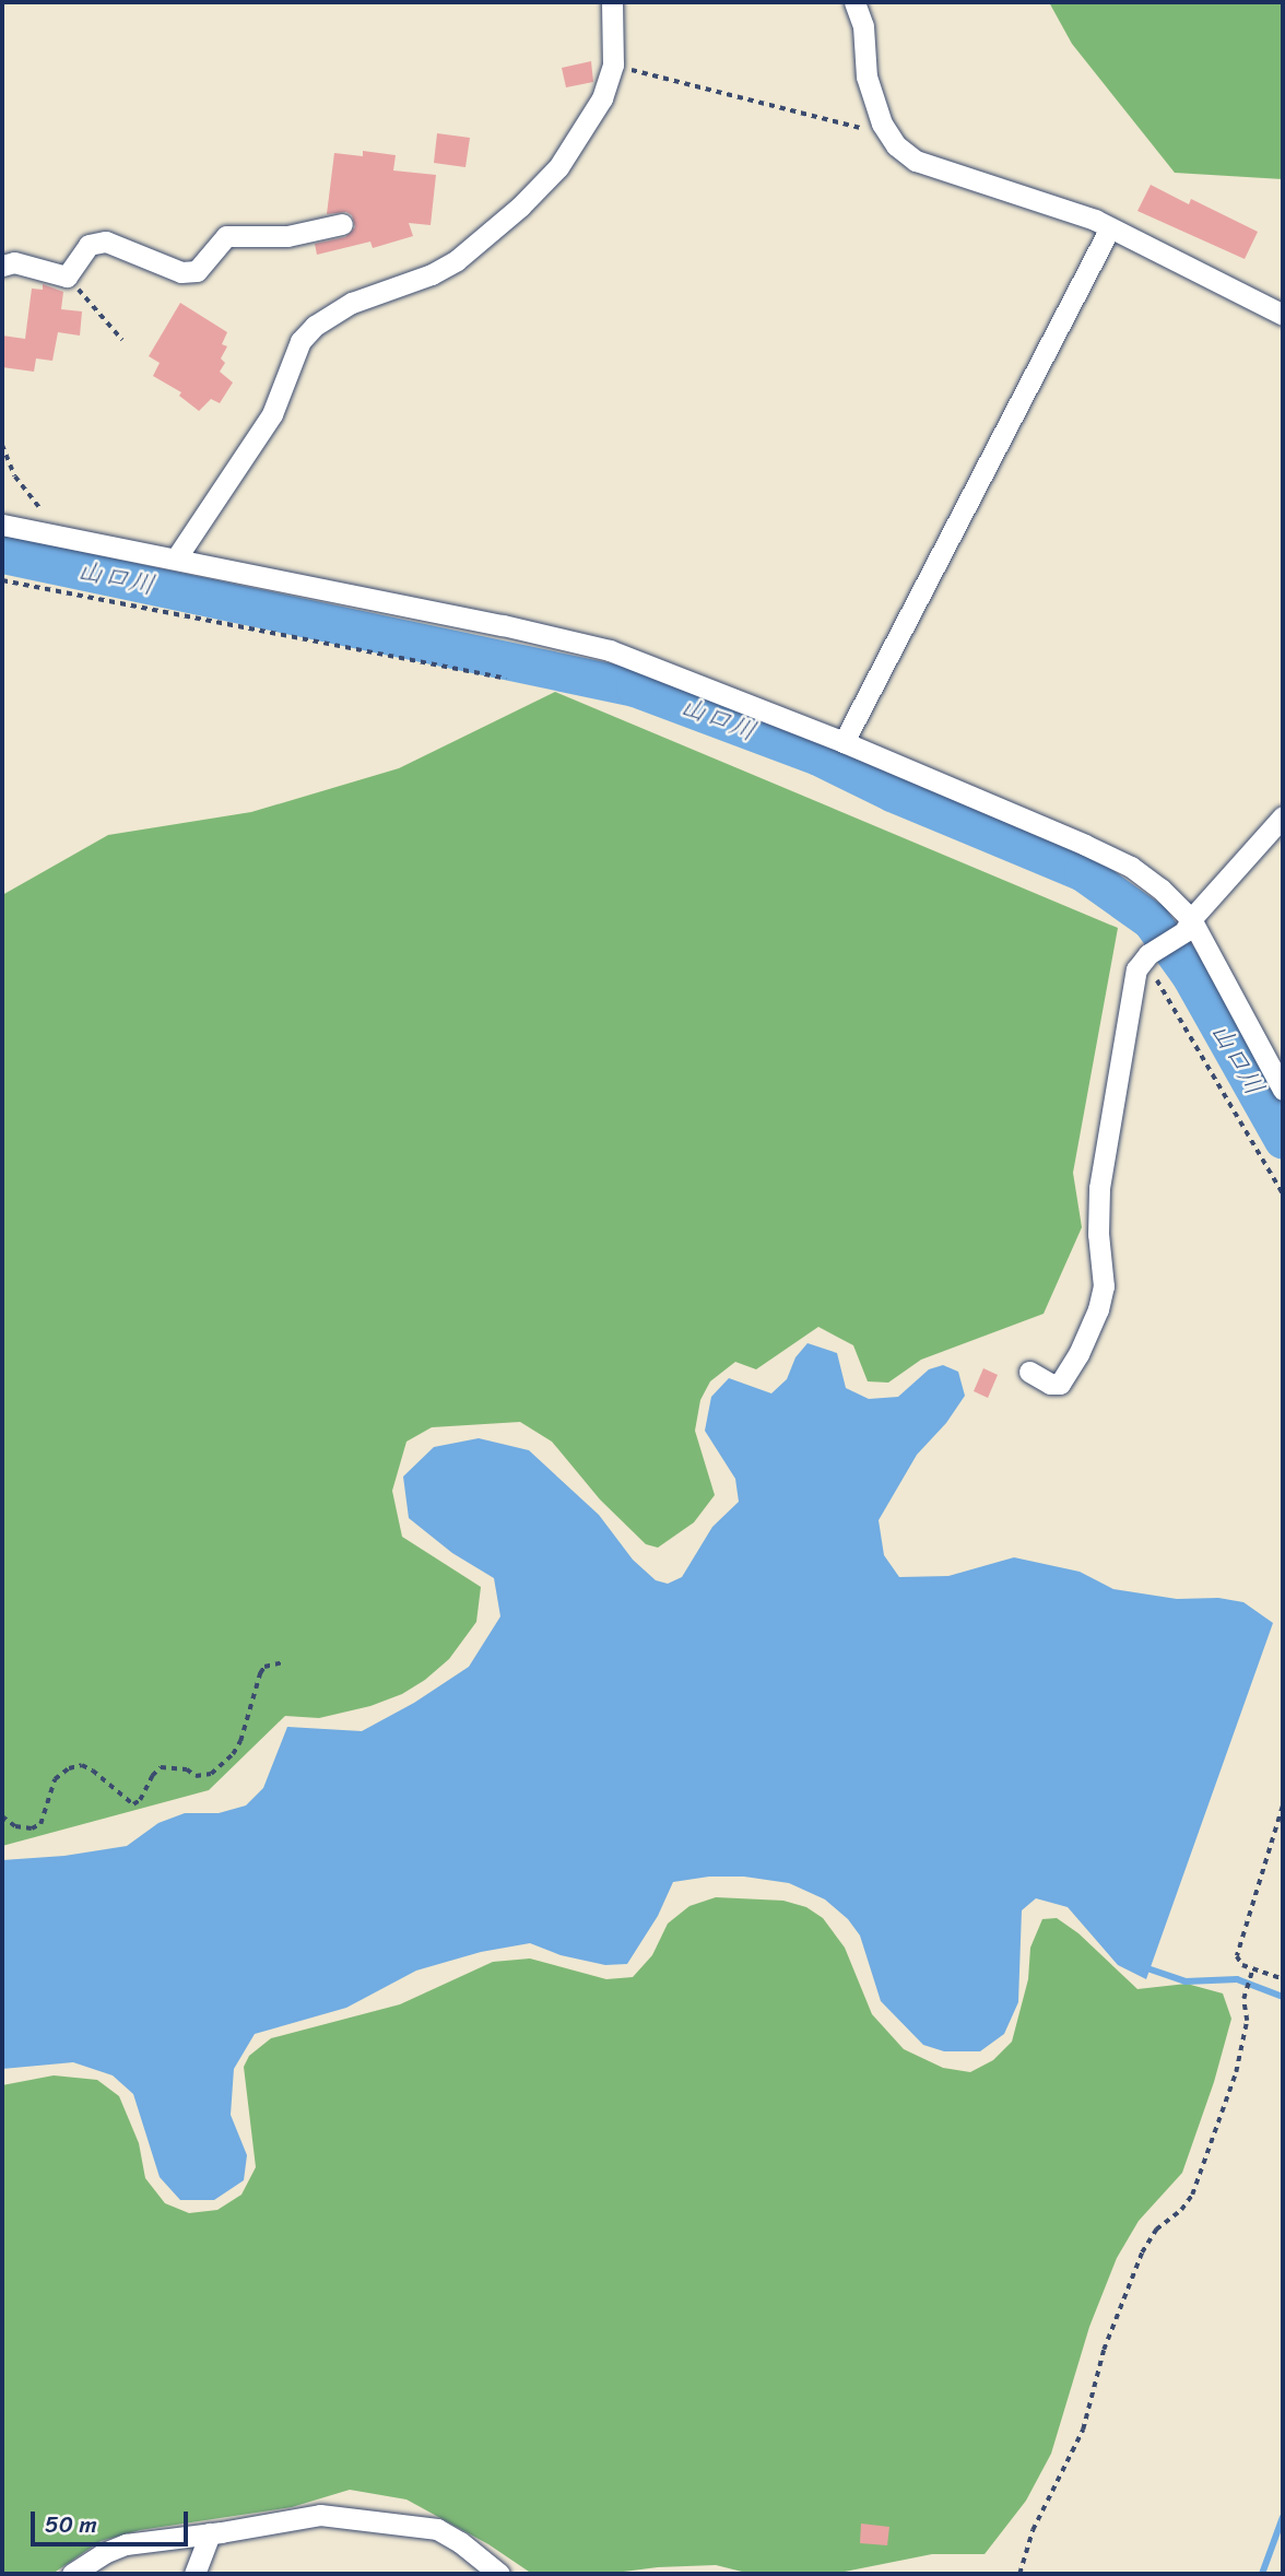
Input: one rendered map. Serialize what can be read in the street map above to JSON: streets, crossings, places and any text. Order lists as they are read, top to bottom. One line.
{"water":["山口川"],"scale_bar":"50 m"}
